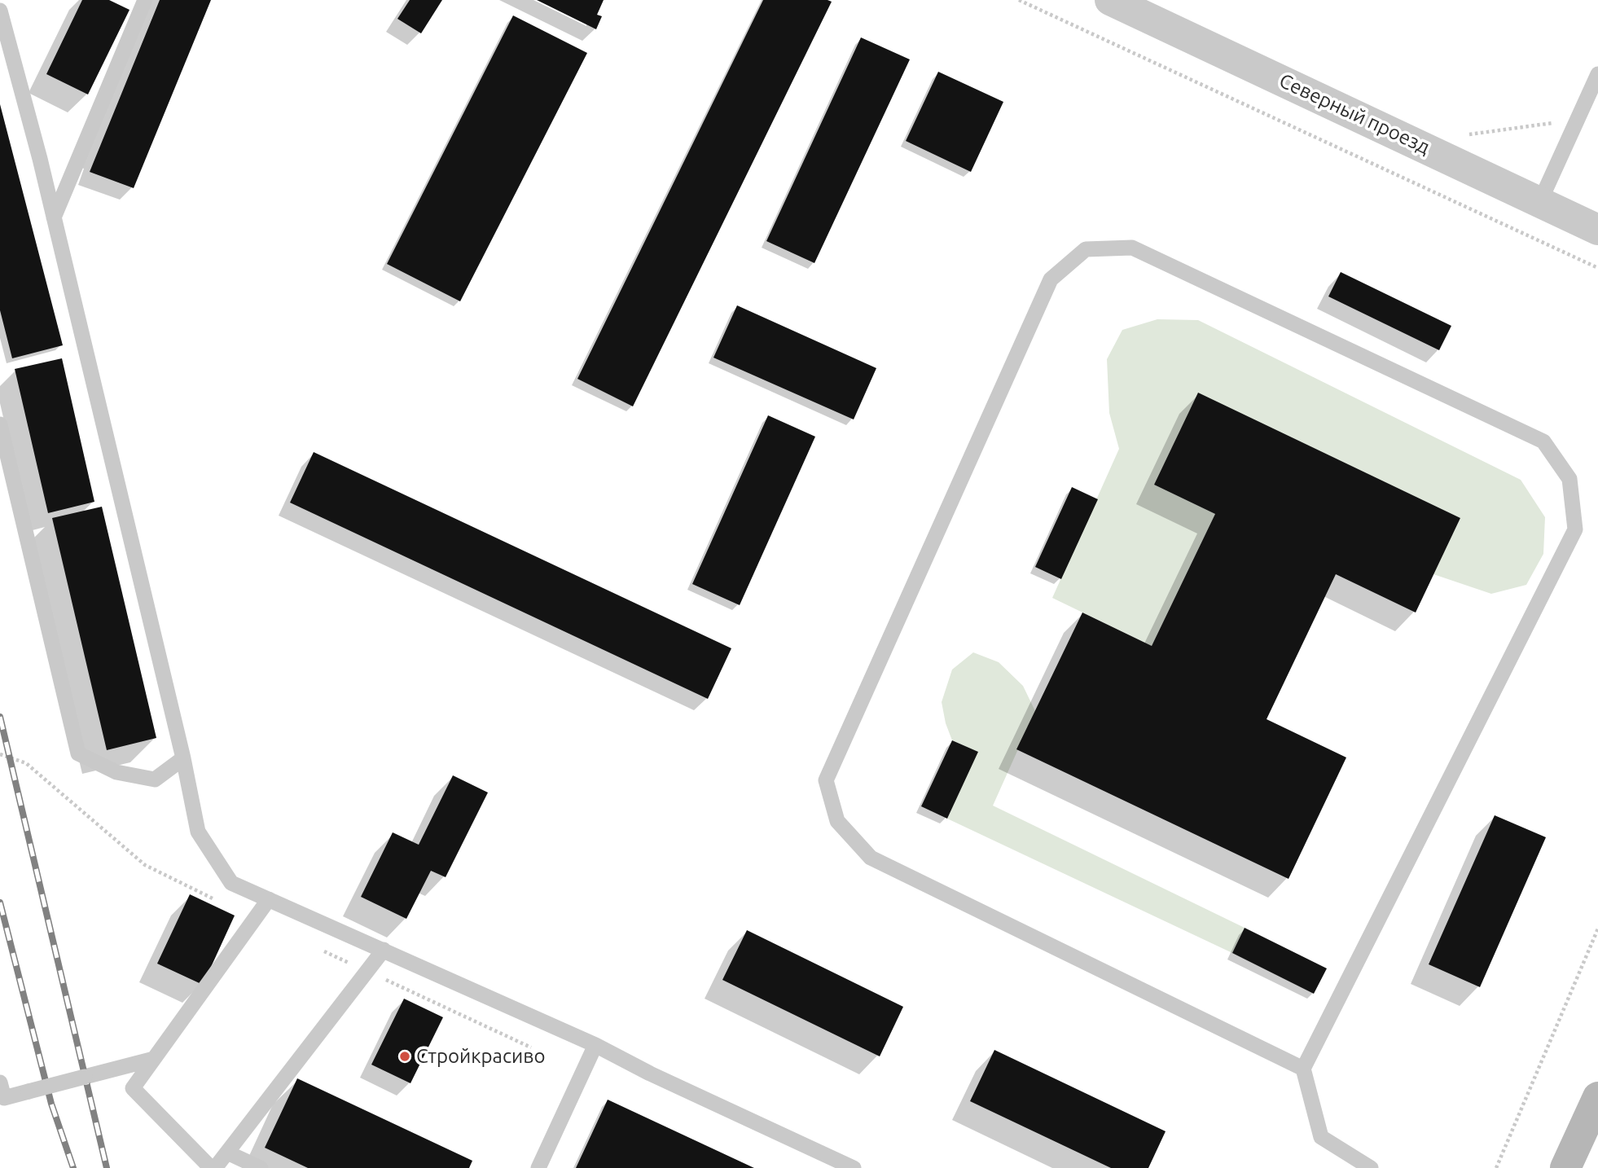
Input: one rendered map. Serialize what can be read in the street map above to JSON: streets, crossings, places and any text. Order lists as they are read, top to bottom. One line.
{"streets":{"street":["Северный проезд"]},"places":["Стройкрасиво"]}
